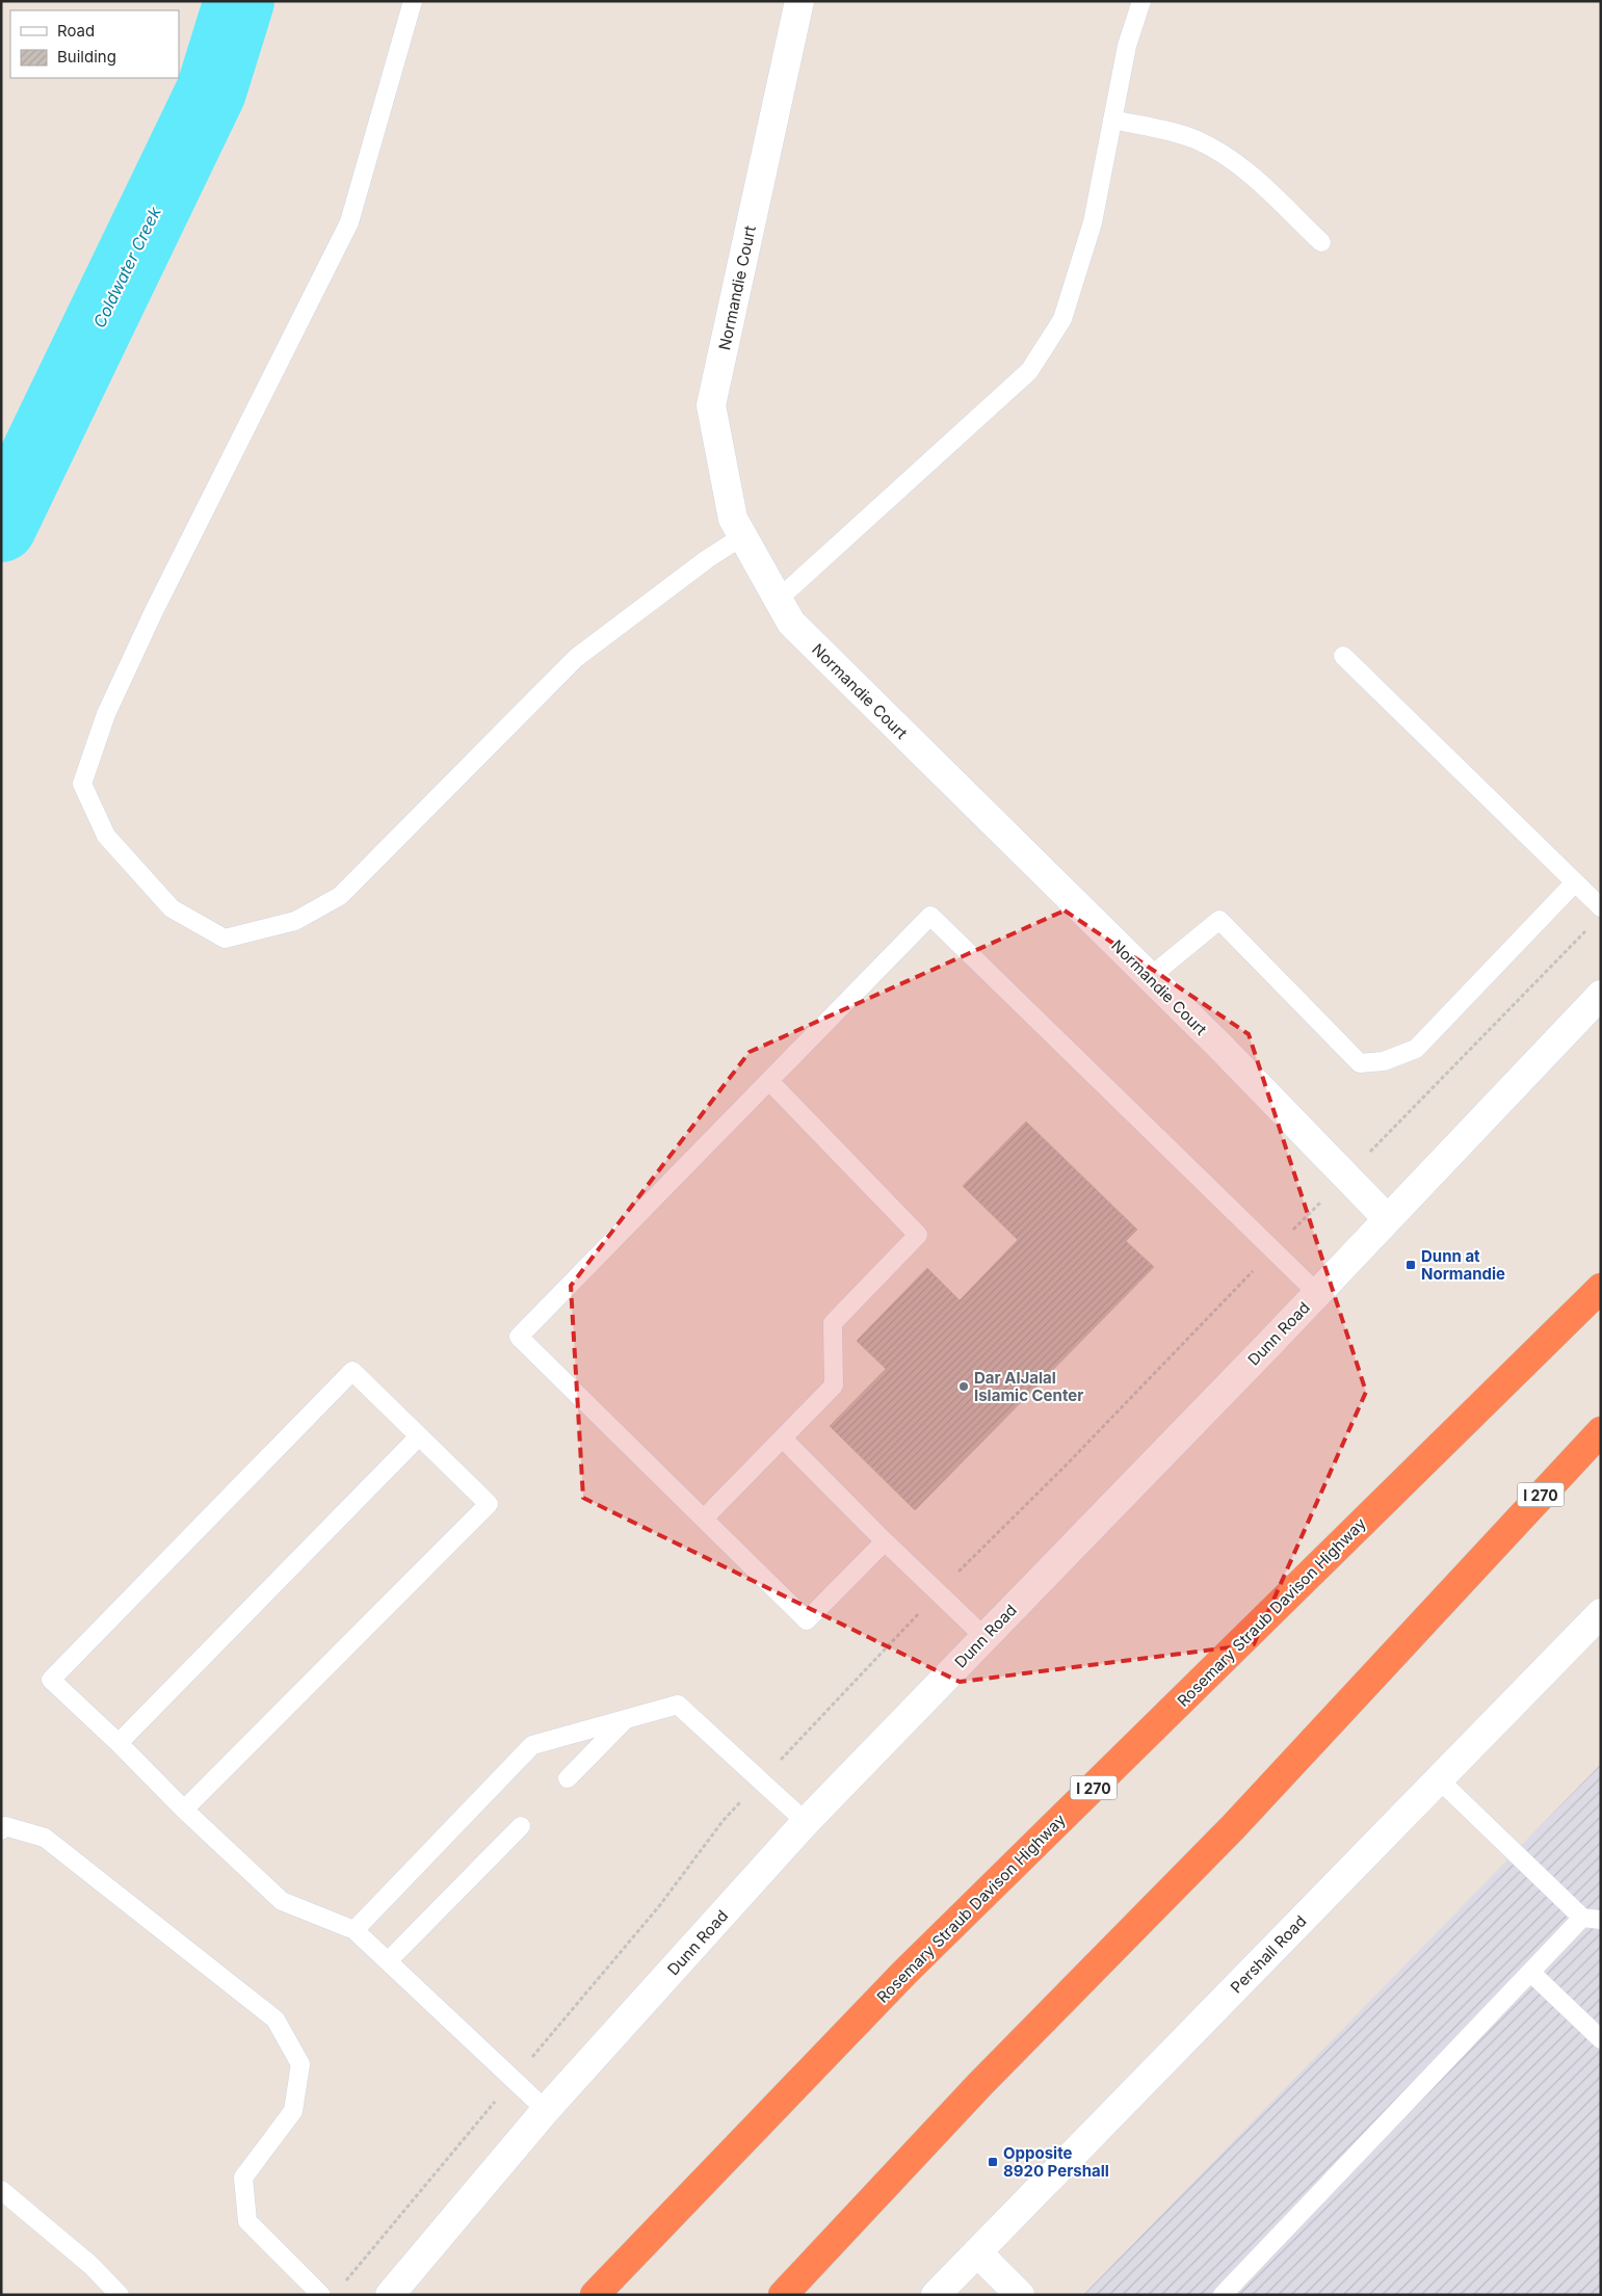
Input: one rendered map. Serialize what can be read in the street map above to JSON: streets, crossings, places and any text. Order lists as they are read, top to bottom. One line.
{"streets":{"highway":["I 270","Rosemary Straub Davison Highway"],"street":["Normandie Court","Dunn Road","Pershall Road"]},"crossings":[["Normandie Court","Dunn Road"]],"water":["Coldwater Creek"],"places":{"transit":["Dunn at Normandie","Opposite 8920 Pershall"],"other":["Dar AlJalal Islamic Center"]},"legend":["Road","Building"]}
